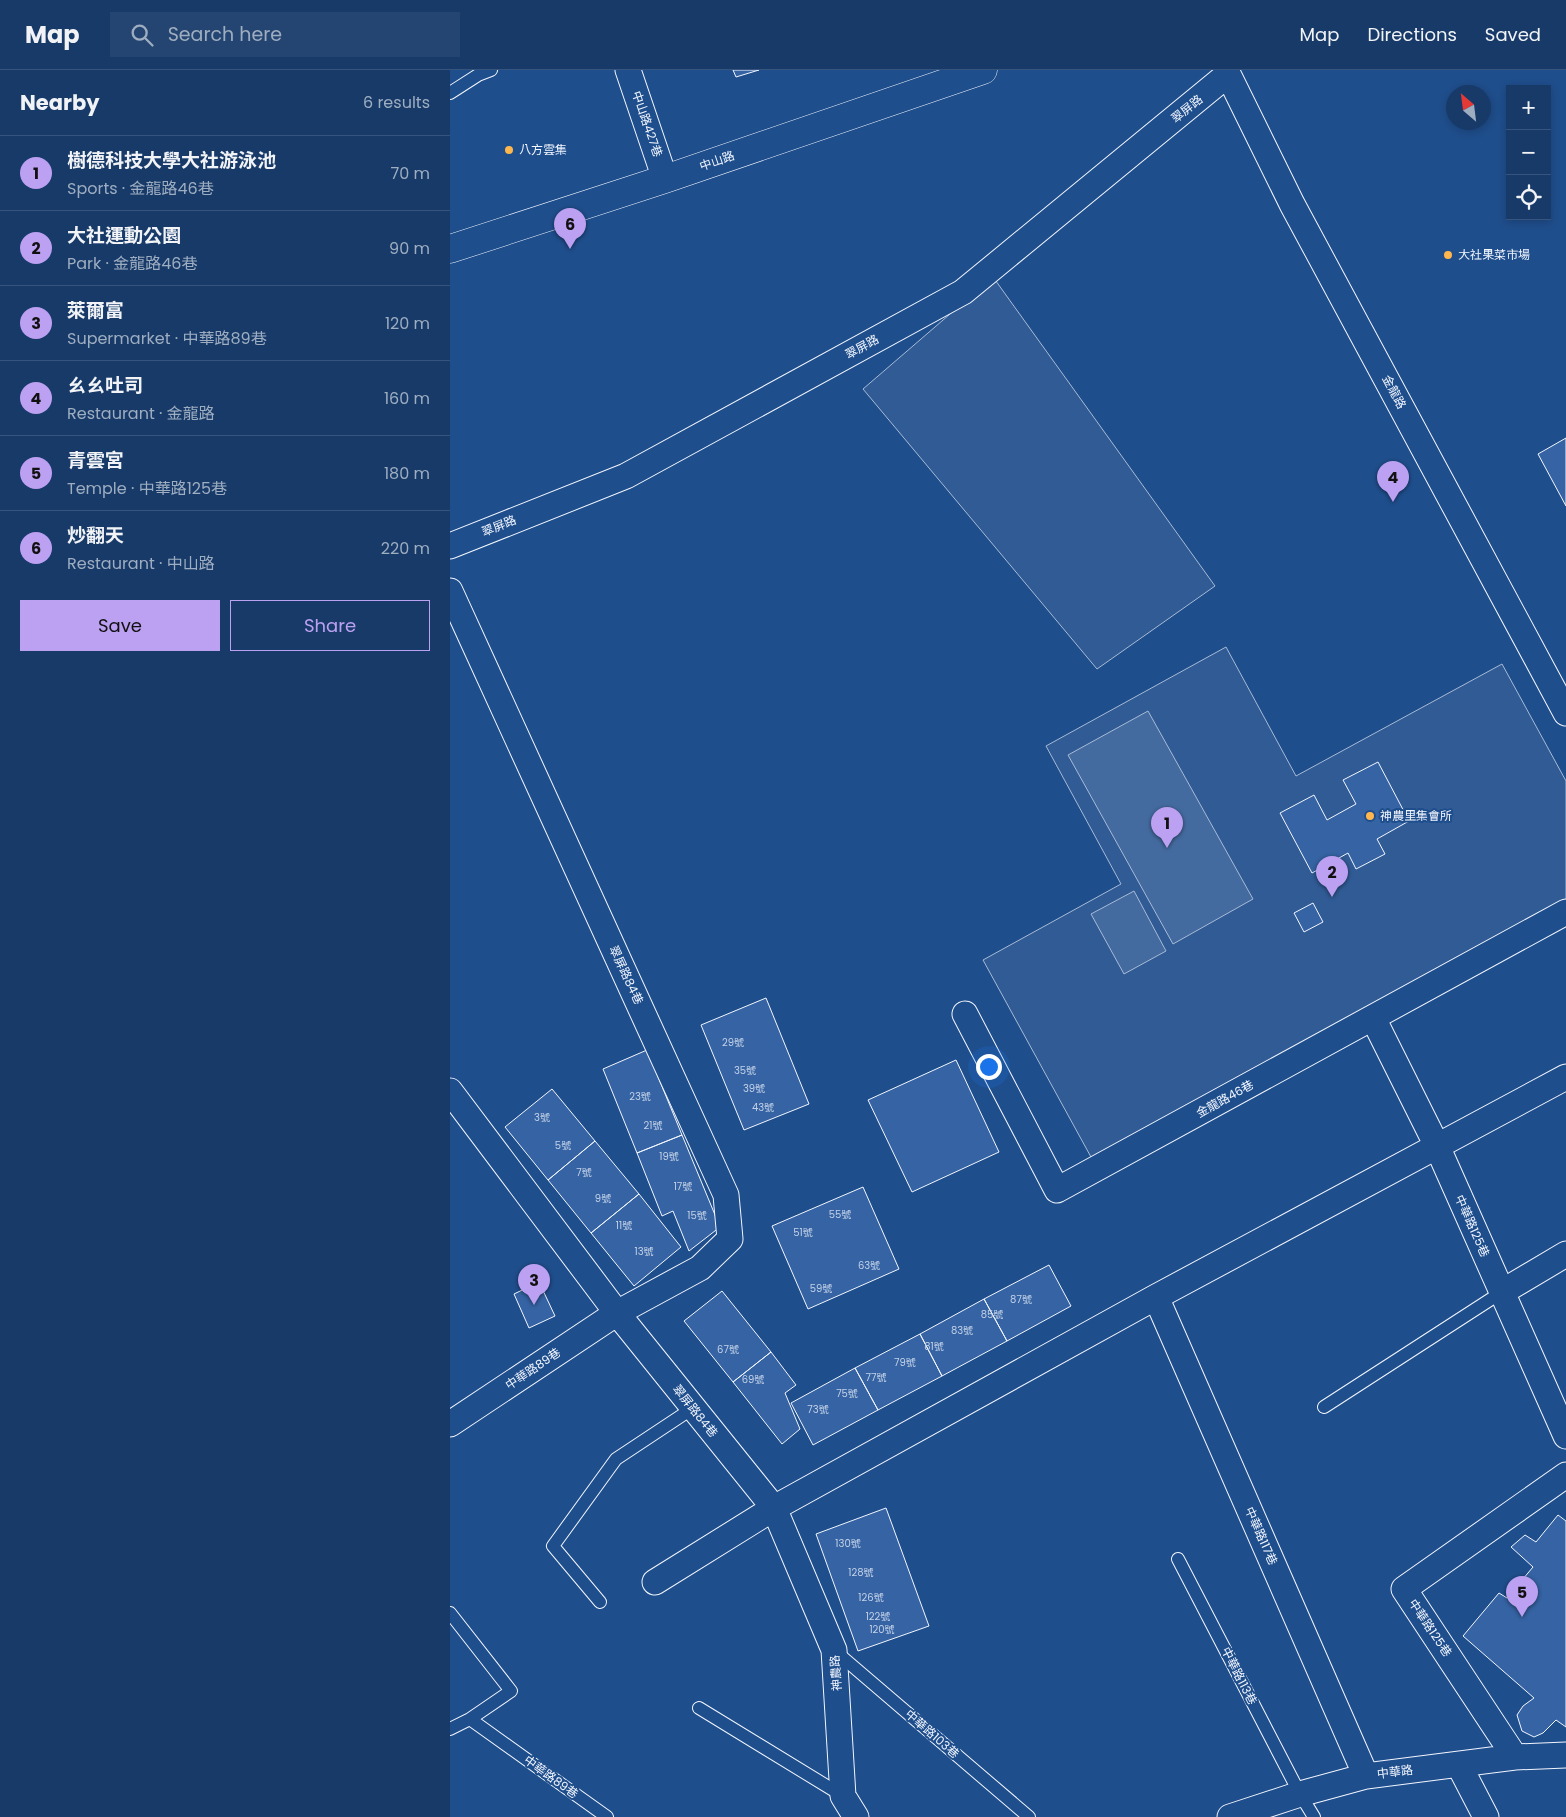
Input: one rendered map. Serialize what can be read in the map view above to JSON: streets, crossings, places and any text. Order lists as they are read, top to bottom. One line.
{"streets":{"main road":["中山路"],"street":["翠屏路","中山路427巷","金龍路","翠屏路84巷","金龍路46巷","中華路125巷","中華路89巷","中華路117巷","神農路","中華路"],"lane":["中華路113巷","中華路103巷"]},"crossings":[["翠屏路","金龍路"],["中山路427巷","中山路"],["翠屏路84巷","中華路89巷"],["翠屏路84巷","神農路"],["金龍路46巷","中華路125巷"],["中華路125巷","中華路"],["中華路117巷","中華路"],["神農路","中華路103巷"],["中華路113巷","中華路"]],"places":["八方雲集","大社果菜市場","神農里集會所"],"house_numbers":["29號","35號","39號","23號","43號","3號","21號","5號","19號","7號","17號","9號","55號","15號","11號","51號","13號","63號","59號","87號","85號","83號","81號","67號","79號","77號","69號","75號","73號","130號","128號","126號","122號","120號"],"north":"top left","page":{"header":"Map","search":"Search here","nav":["Map","Directions","Saved"],"heading":["Nearby","6 results"],"map_buttons":["+","−"],"list":[{"mark":"1","name":"樹德科技大學大社游泳池","note":"Sports · 金龍路46巷","value":"70 m"},{"mark":"2","name":"大社運動公園","note":"Park · 金龍路46巷","value":"90 m"},{"mark":"3","name":"萊爾富","note":"Supermarket · 中華路89巷","value":"120 m"},{"mark":"4","name":"ㄠㄠ吐司","note":"Restaurant · 金龍路","value":"160 m"},{"mark":"5","name":"青雲宮","note":"Temple · 中華路125巷","value":"180 m"},{"mark":"6","name":"炒翻天","note":"Restaurant · 中山路","value":"220 m"}],"pins":["6","4","1","2","3","5"],"buttons":["Save","Share"]}}
